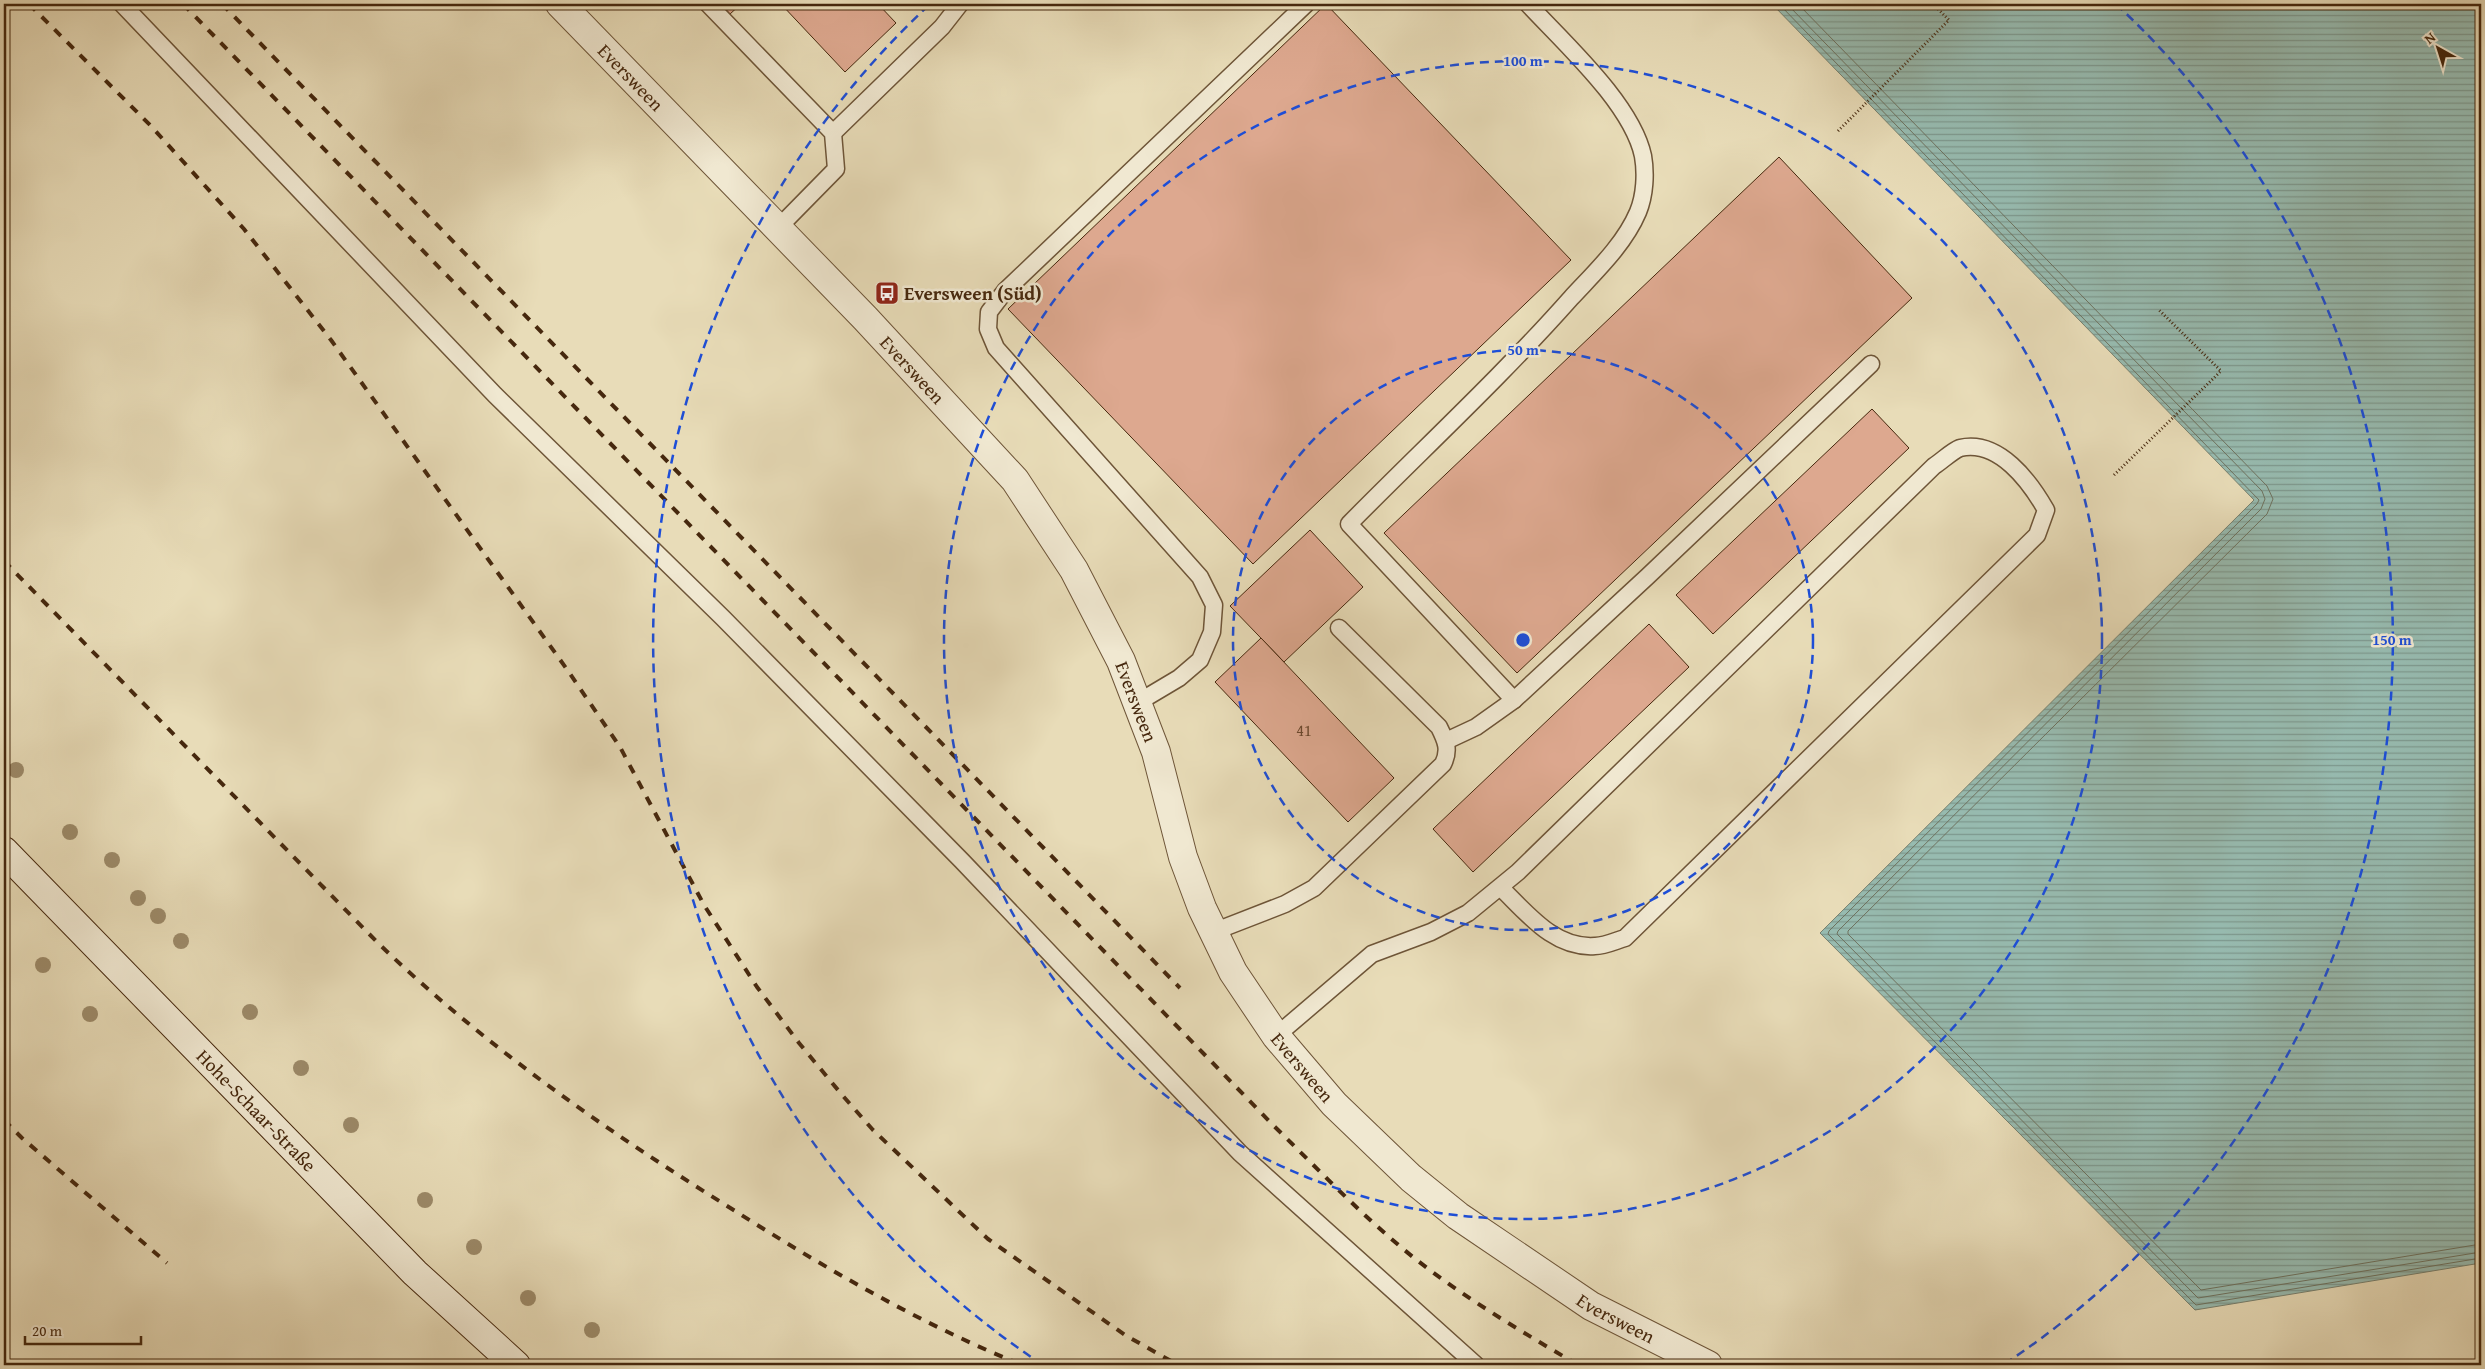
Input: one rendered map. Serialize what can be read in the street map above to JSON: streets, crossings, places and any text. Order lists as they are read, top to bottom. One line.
{"streets":{"street":["Eversween","Hohe-Schaar-Straße"]},"places":{"bus stop":["Eversween (Süd)"]},"house_numbers":["41"],"scale_bar":"20 m","north":"top left","rings":["100 m","50 m","150 m"]}
